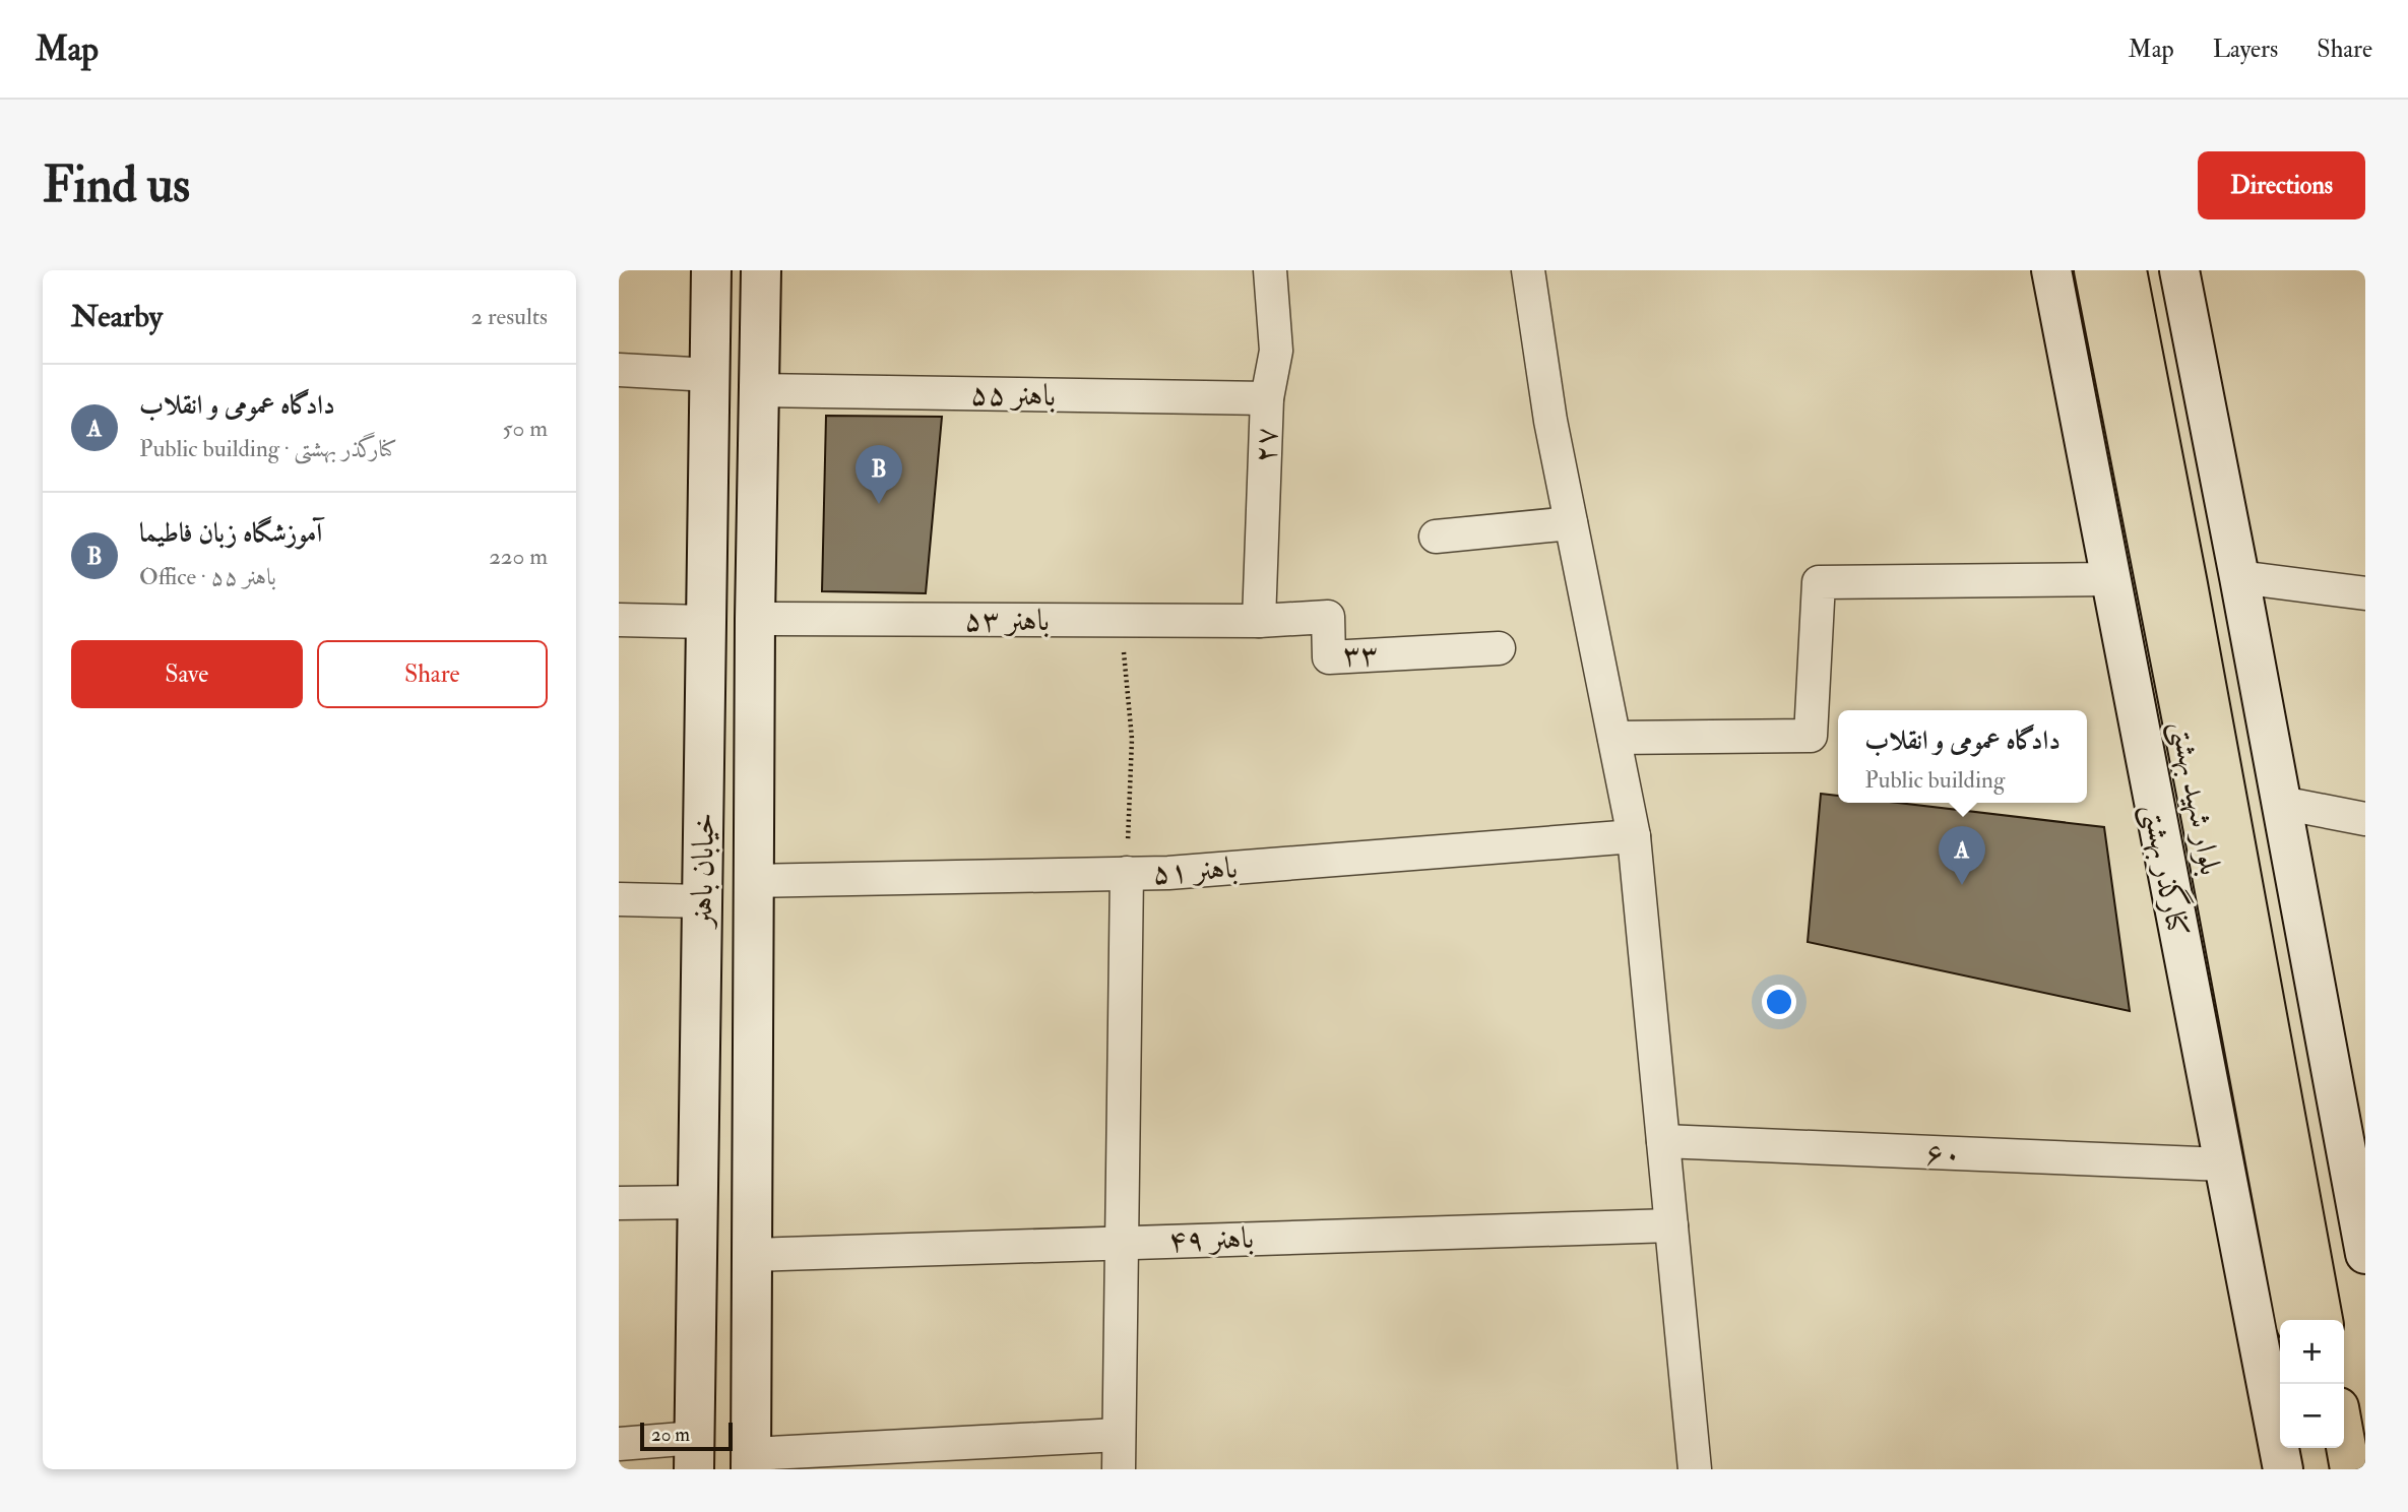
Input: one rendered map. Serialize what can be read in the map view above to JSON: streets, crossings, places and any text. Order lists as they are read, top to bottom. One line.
{"streets":{"main road":["بلوار شهید بهشتی","خیابان باهنر","کنارگذر بهشتی"],"street":["باهنر ۵۵","۲۷","باهنر ۵۳","۳۳","باهنر ۵۱","۶۰","باهنر ۴۹"]},"crossings":[["باهنر ۵۵","۲۷"],["باهنر ۵۵","خیابان باهنر"],["۲۷","باهنر ۵۳"],["۲۷","۳۳"],["باهنر ۵۳","۳۳"],["باهنر ۵۳","خیابان باهنر"],["خیابان باهنر","باهنر ۵۱"],["خیابان باهنر","باهنر ۴۹"],["کنارگذر بهشتی","۶۰"]],"scale_bar":"20 m","page":{"header":"Map","nav":["Map","Layers","Share"],"buttons":["Directions",["Save","Share"]],"title":"Find us","heading":["Nearby","2 results"],"list":[{"mark":"A","name":"دادگاه عمومی و انقلاب","note":"Public building · کنارگذر بهشتی","value":"50 m"},{"mark":"B","name":"آموزشگاه زبان فاطیما","note":"Office · باهنر ۵۵","value":"220 m"}],"pins":["B","A"],"popup":["دادگاه عمومی و انقلاب","Public building"],"map_buttons":["+","−"],"scale":"20 m"}}
